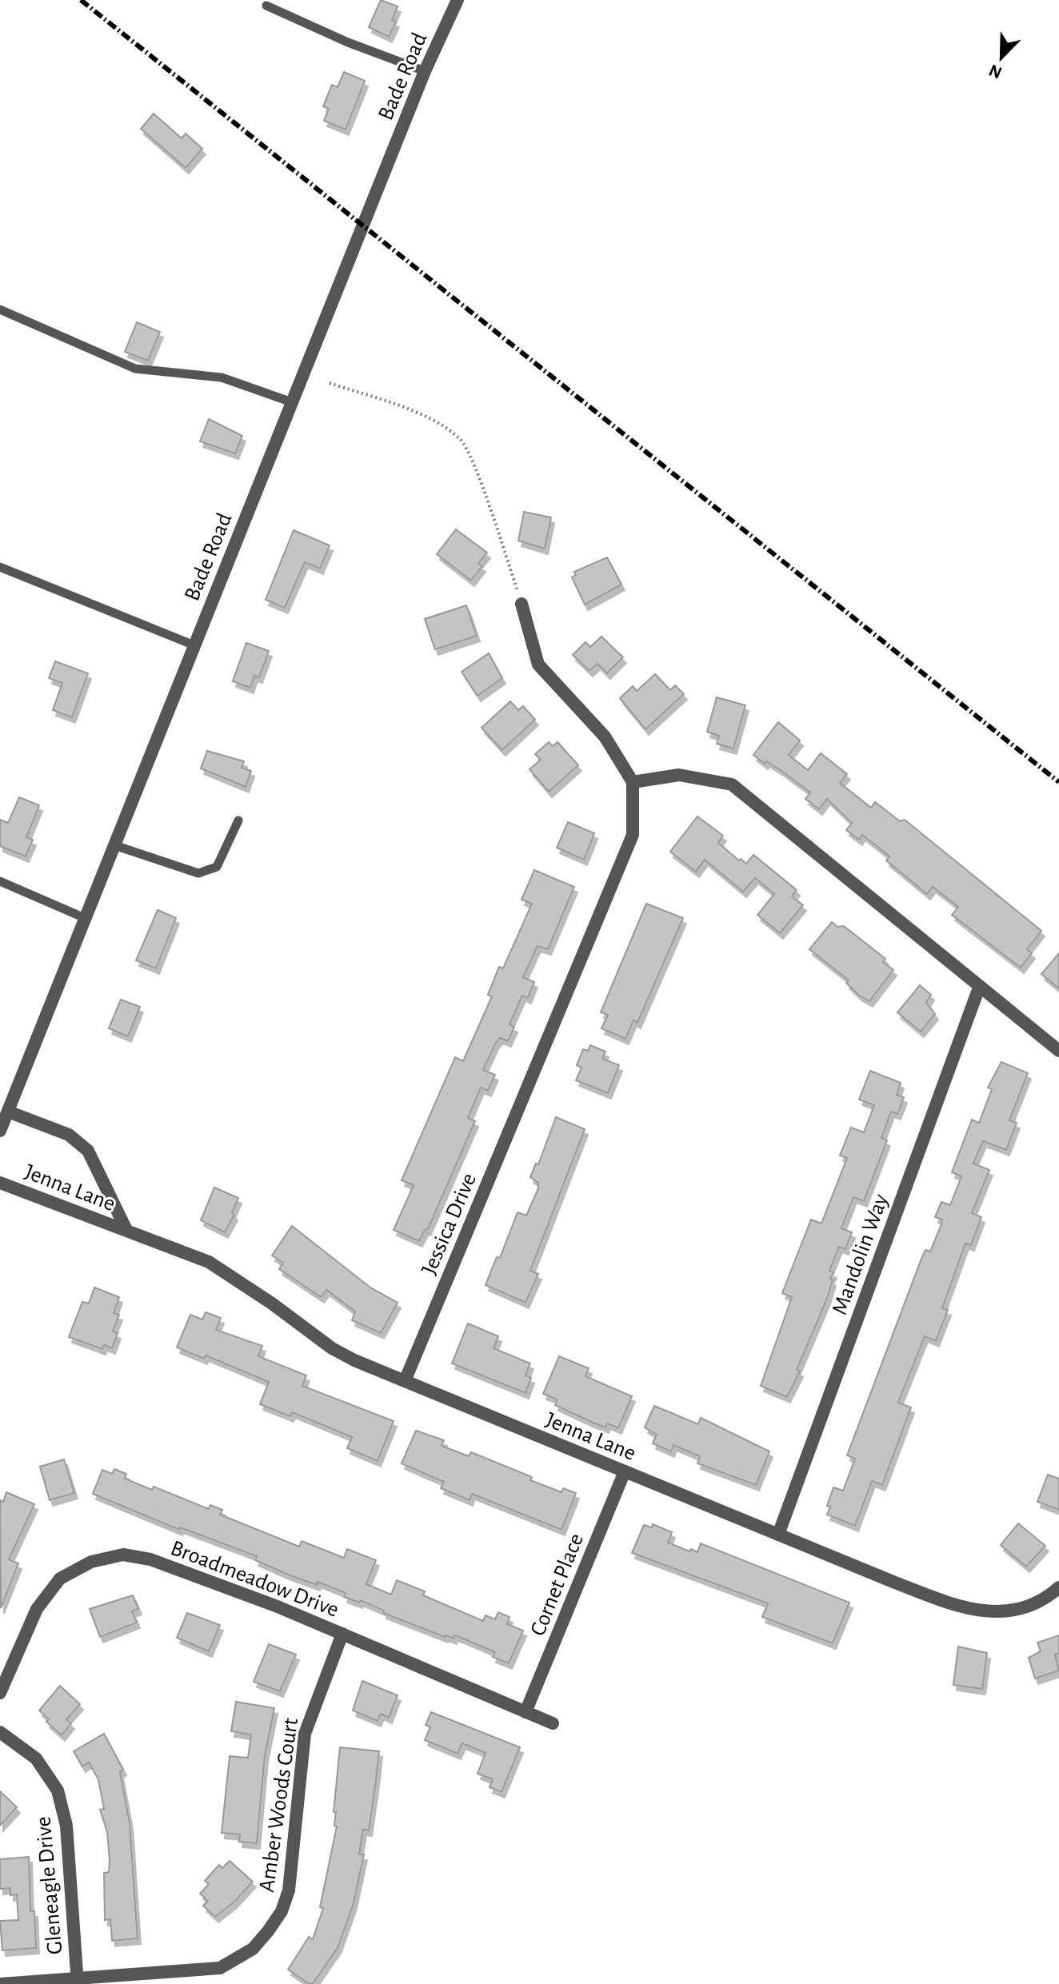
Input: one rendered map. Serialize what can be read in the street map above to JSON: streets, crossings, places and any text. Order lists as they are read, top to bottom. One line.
{"streets":{"street":["Bade Road","Jenna Lane","Jessica Drive","Mandolin Way","Broadmeadow Drive","Cornet Place","Amber Woods Court","Gleneagle Drive"]},"crossings":[["Bade Road","Jenna Lane"],["Jenna Lane","Jessica Drive"],["Jenna Lane","Mandolin Way"],["Jenna Lane","Cornet Place"],["Broadmeadow Drive","Cornet Place"],["Broadmeadow Drive","Amber Woods Court"],["Amber Woods Court","Gleneagle Drive"]],"north":"bottom left"}
